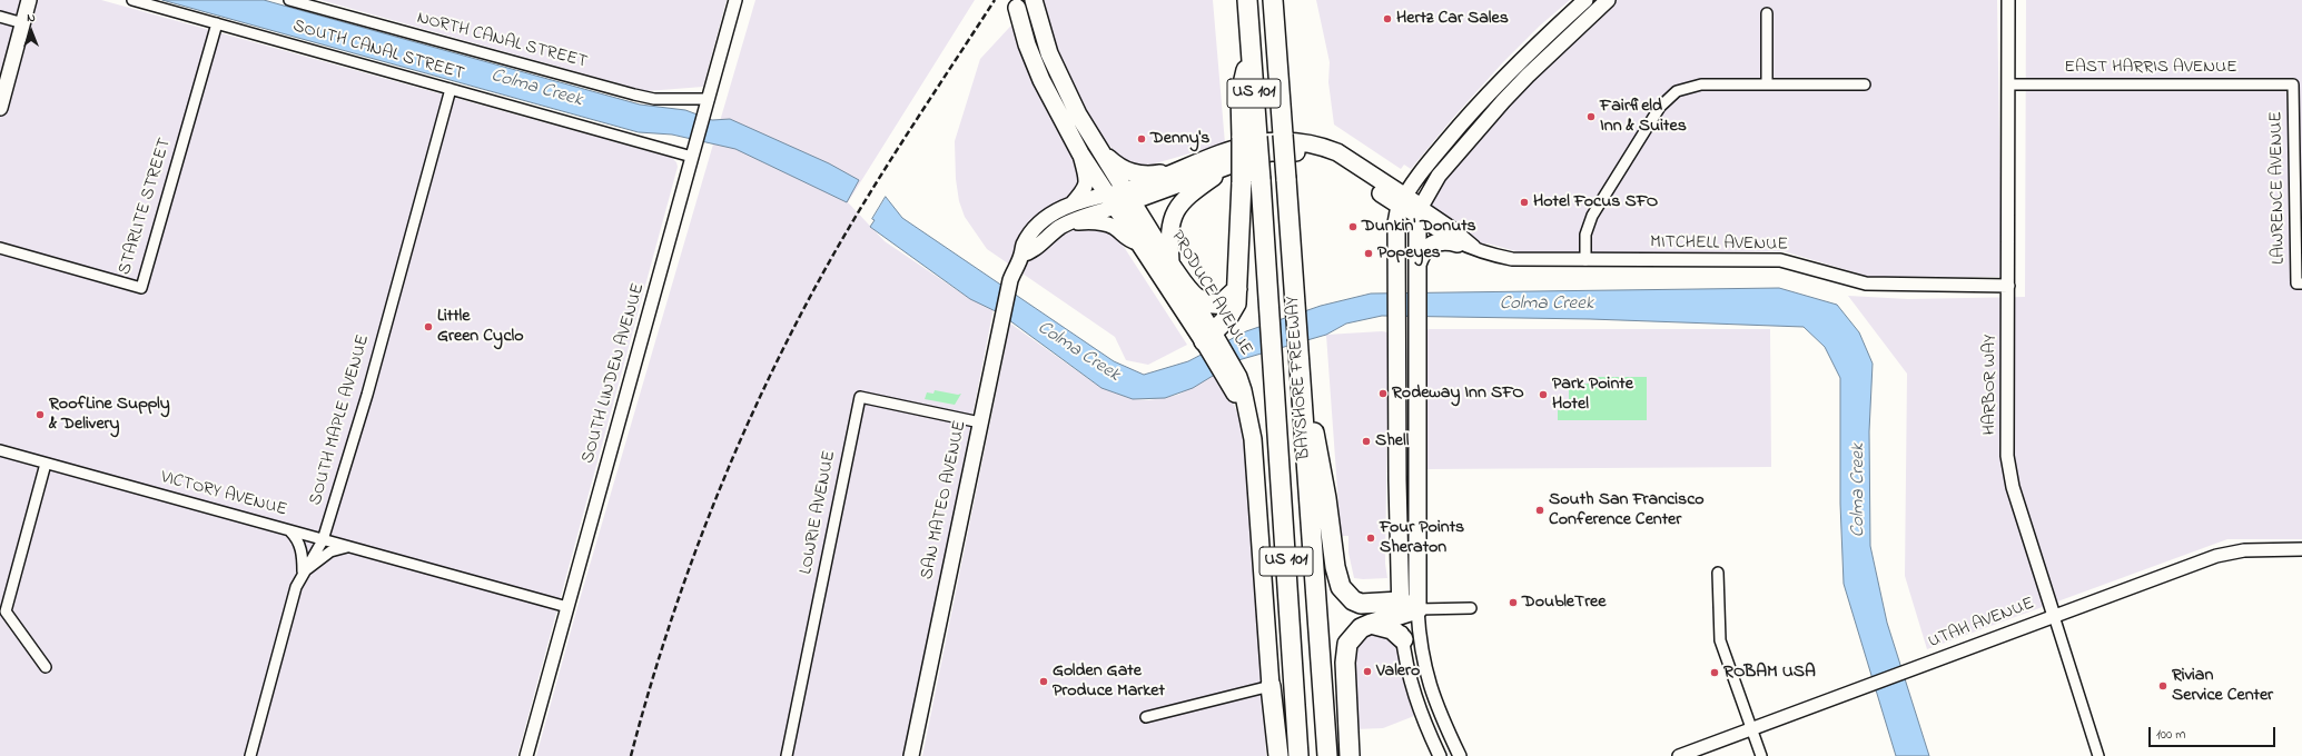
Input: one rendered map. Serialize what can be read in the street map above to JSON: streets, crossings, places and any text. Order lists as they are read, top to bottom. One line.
{"streets":{"highway":["US 101","BAYSHORE FREEWAY"],"main road":["PRODUCE AVENUE","SAN MATEO AVENUE"],"street":["NORTH CANAL STREET","SOUTH CANAL STREET","EAST HARRIS AVENUE","LAWRENCE AVENUE","STARLITE STREET","MITCHELL AVENUE","SOUTH LINDEN AVENUE","HARBOR WAY","SOUTH MAPLE AVENUE","VICTORY AVENUE","LOWRIE AVENUE","UTAH AVENUE"]},"crossings":[["NORTH CANAL STREET","SOUTH LINDEN AVENUE"],["SOUTH CANAL STREET","STARLITE STREET"],["SOUTH CANAL STREET","SOUTH LINDEN AVENUE"],["SOUTH CANAL STREET","SOUTH MAPLE AVENUE"],["EAST HARRIS AVENUE","LAWRENCE AVENUE"],["EAST HARRIS AVENUE","HARBOR WAY"],["MITCHELL AVENUE","HARBOR WAY"],["PRODUCE AVENUE","SAN MATEO AVENUE"],["SOUTH LINDEN AVENUE","VICTORY AVENUE"],["HARBOR WAY","UTAH AVENUE"],["SOUTH MAPLE AVENUE","VICTORY AVENUE"],["SAN MATEO AVENUE","LOWRIE AVENUE"]],"water":["Colma Creek"],"places":["Hertz Car Sales","Fairfield Inn & Suites","Denny's","Hotel Focus SFO","Dunkin' Donuts","Popeyes","Little Green Cyclo","Rodeway Inn SFO","Park Pointe Hotel","RoofLine Supply & Delivery","Shell","South San Francisco Conference Center","Four Points Sheraton","DoubleTree","Valero","ROBAM USA","Golden Gate Produce Market","Rivian Service Center"],"scale_bar":"100 m","north":"top"}
